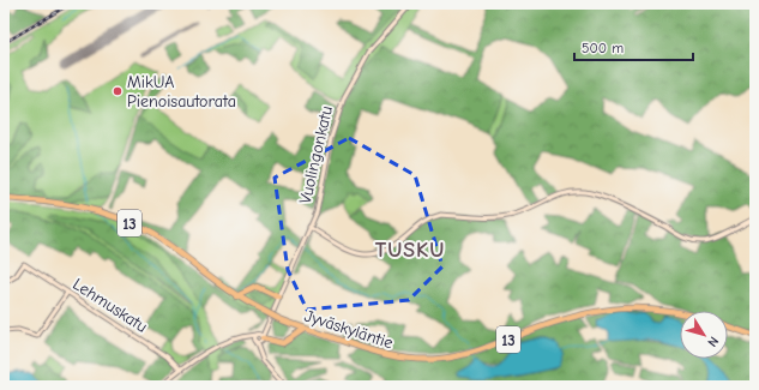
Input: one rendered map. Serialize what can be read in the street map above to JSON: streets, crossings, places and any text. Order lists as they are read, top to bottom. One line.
{"streets":{"highway":["13","Jyväskyläntie"],"street":["Vuolingonkatu","Lehmuskatu"]},"districts":["TUSKU"],"places":["MikUA Pienoisautorata"],"scale_bar":"500 m","north":"bottom right"}
